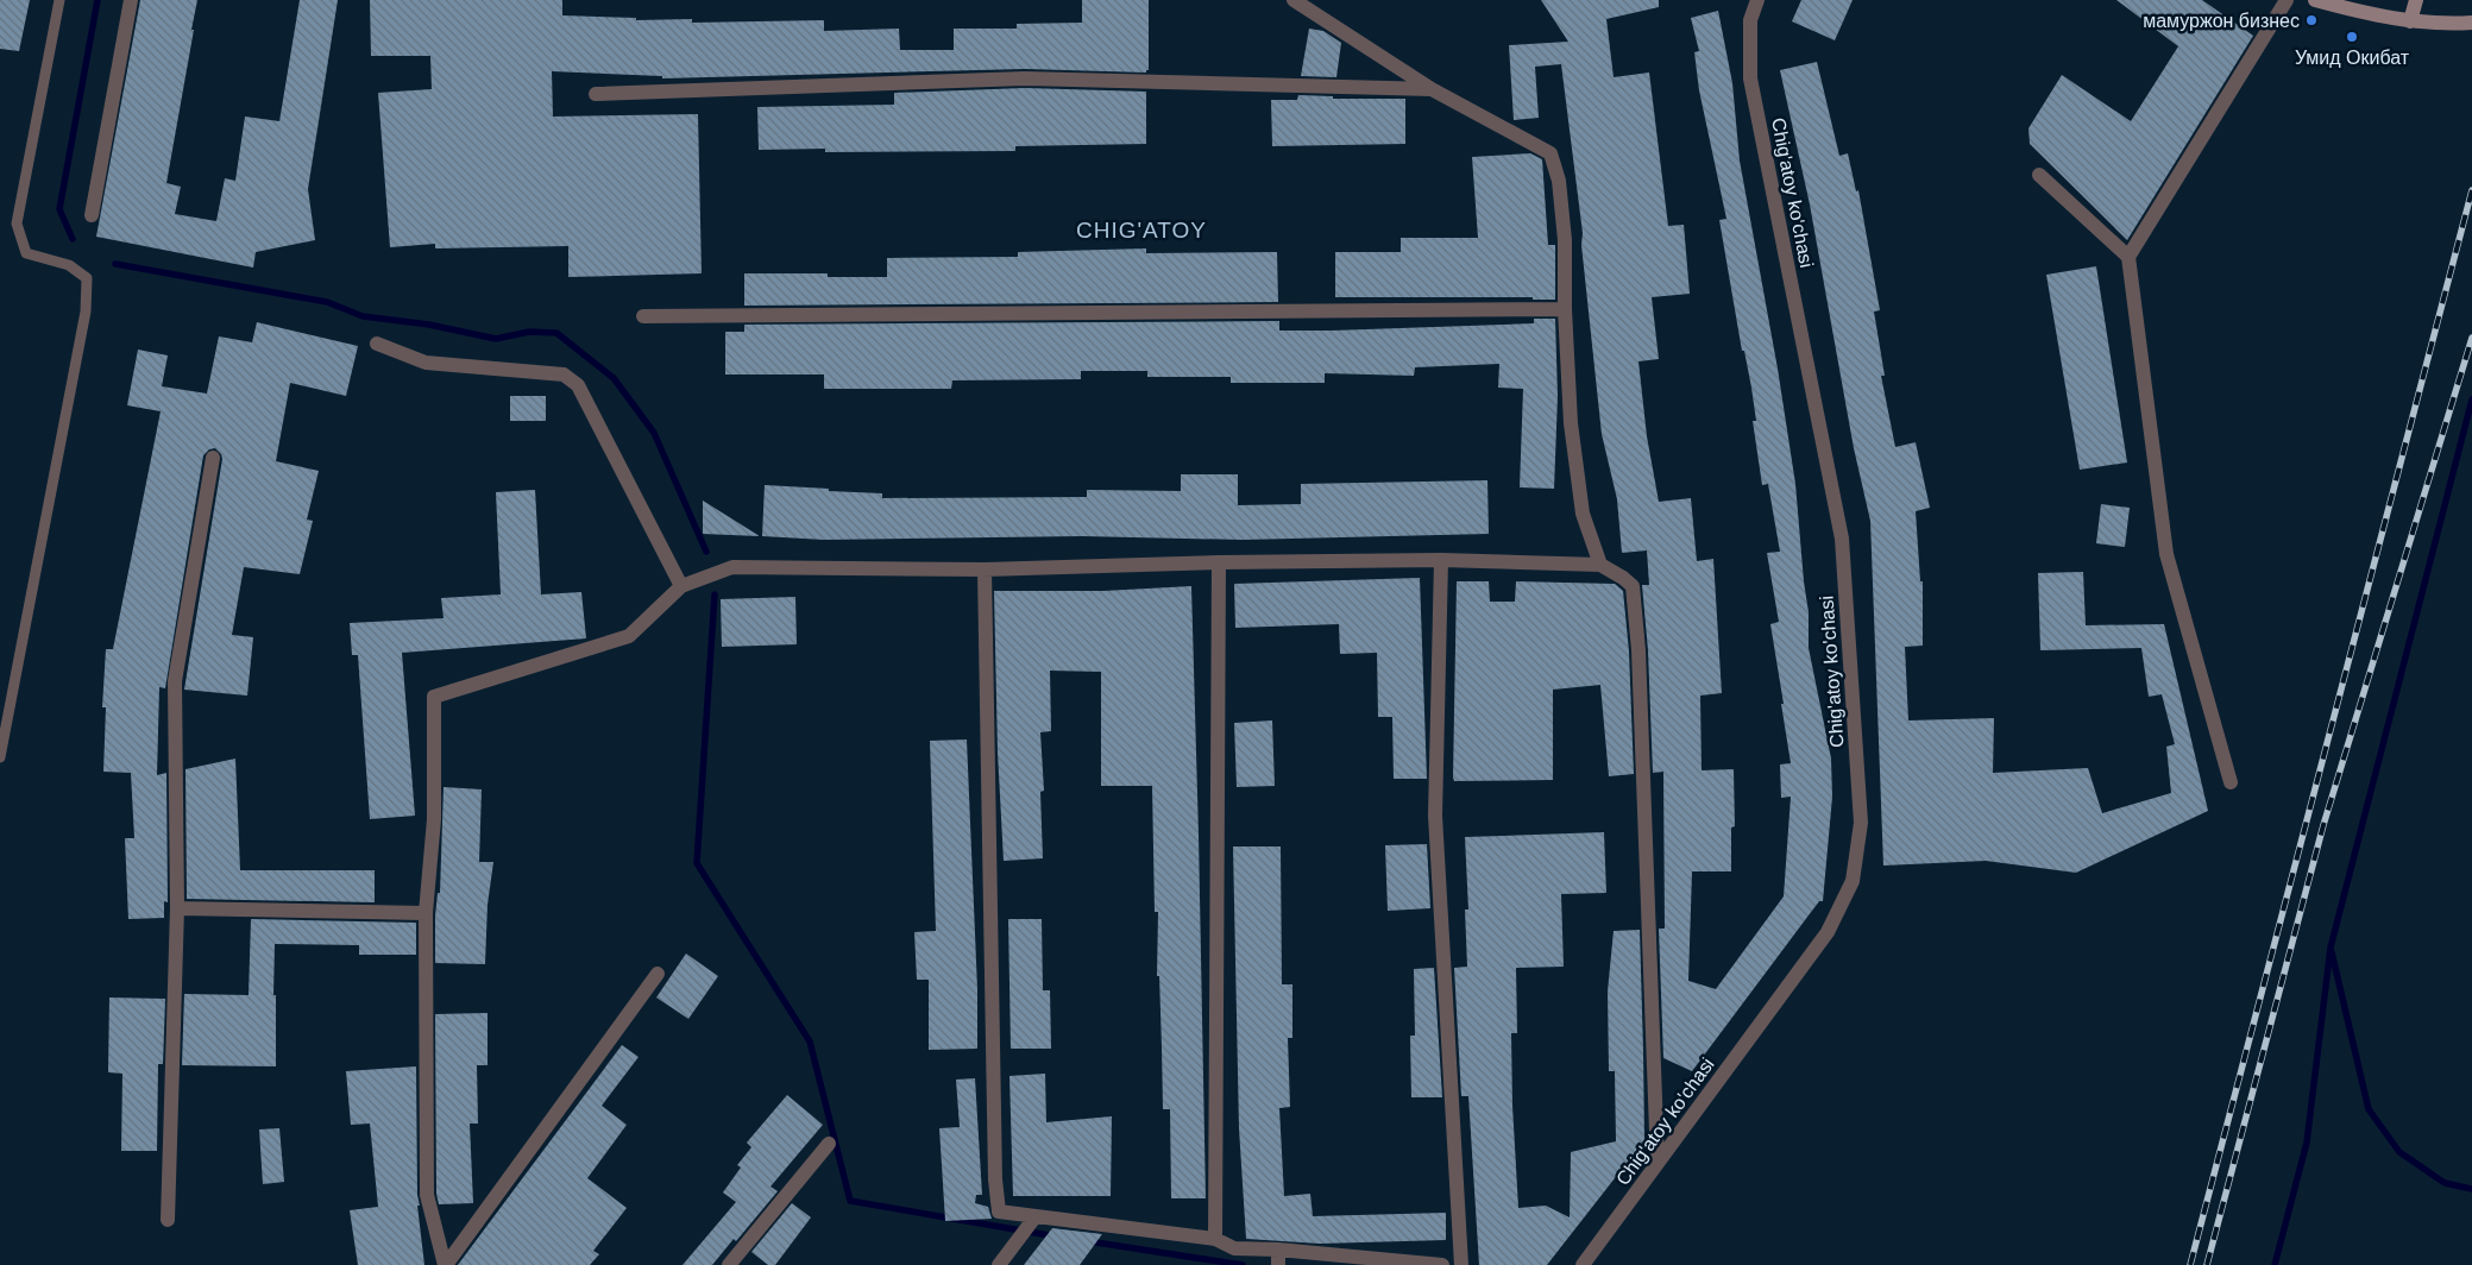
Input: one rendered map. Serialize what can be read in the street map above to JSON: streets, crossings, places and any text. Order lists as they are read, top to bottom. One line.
{"streets":{"street":["Chig'atoy ko'chasi"]},"districts":["CHIG'ATOY"],"places":["мамуржон бизнес","Умид Окибат"]}
